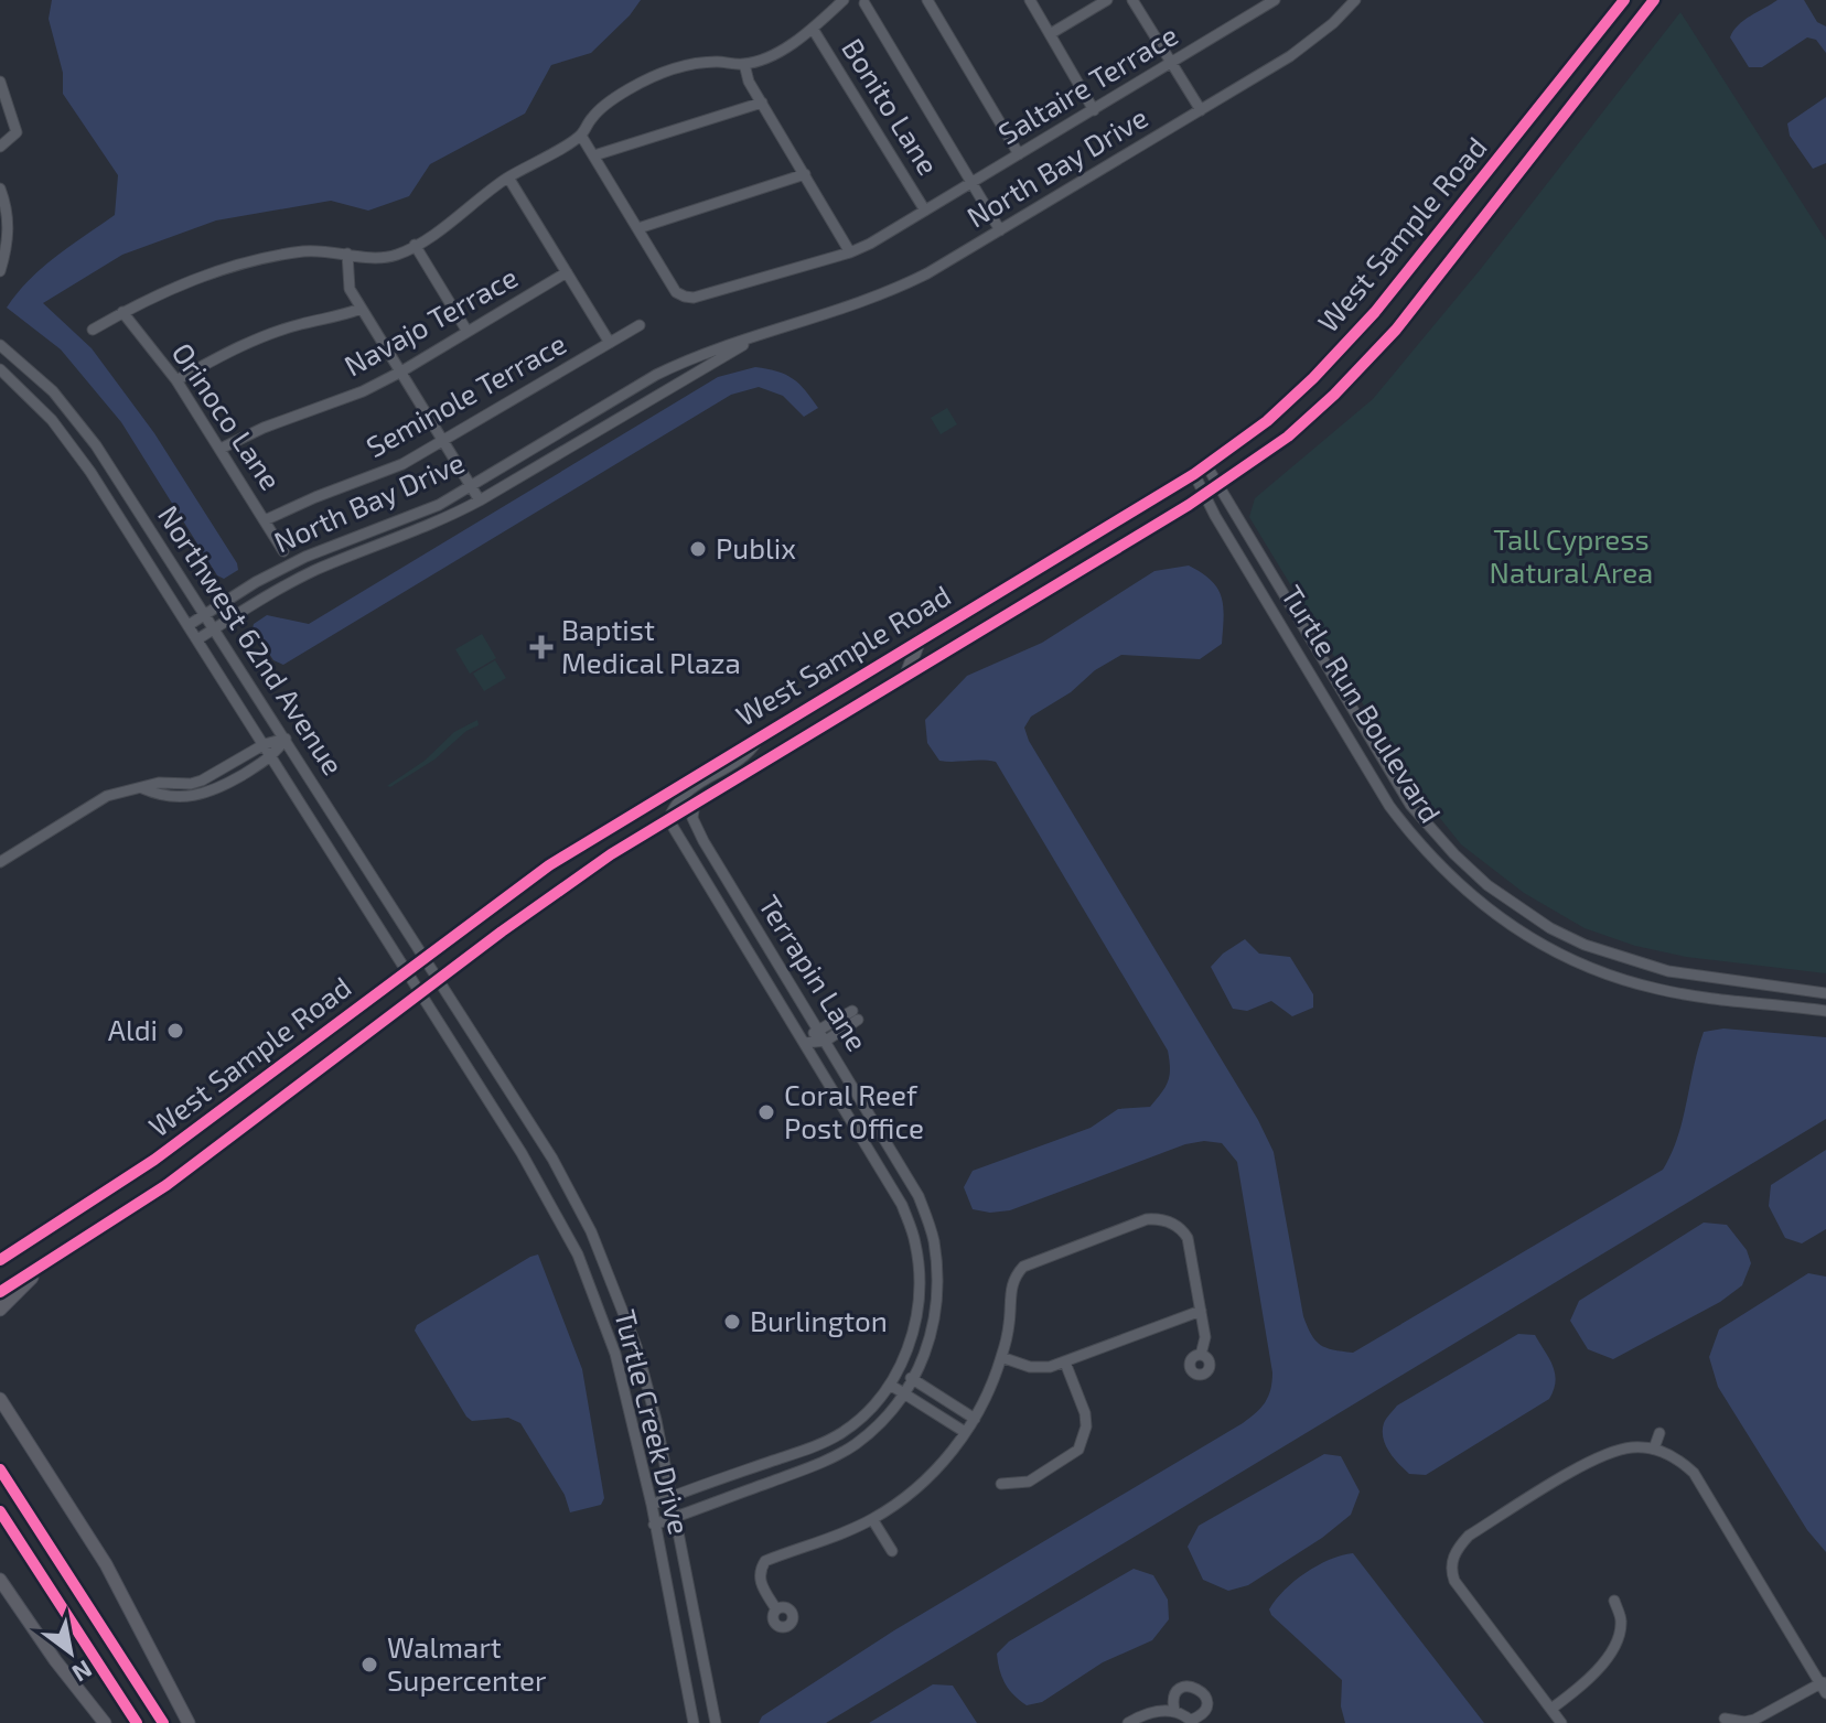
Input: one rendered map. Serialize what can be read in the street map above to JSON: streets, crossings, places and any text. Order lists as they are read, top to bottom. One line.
{"streets":{"main road":["West Sample Road"],"street":["Saltaire Terrace","Bonito Lane","North Bay Drive","Navajo Terrace","Seminole Terrace","Orinoco Lane","Northwest 62nd Avenue","Turtle Run Boulevard","Terrapin Lane","Turtle Creek Drive"]},"crossings":[["Saltaire Terrace","Bonito Lane"],["North Bay Drive","Northwest 62nd Avenue"],["West Sample Road","Northwest 62nd Avenue"],["West Sample Road","Turtle Run Boulevard"],["West Sample Road","Terrapin Lane"],["West Sample Road","Turtle Creek Drive"],["Navajo Terrace","Orinoco Lane"],["Seminole Terrace","Orinoco Lane"],["Northwest 62nd Avenue","Turtle Creek Drive"],["Terrapin Lane","Turtle Creek Drive"]],"parks":["Tall Cypress Natural Area"],"places":{"other":["Publix","Aldi","Coral Reef Post Office","Burlington","Walmart Supercenter"],"health":["Baptist Medical Plaza"]},"north":"bottom right"}
